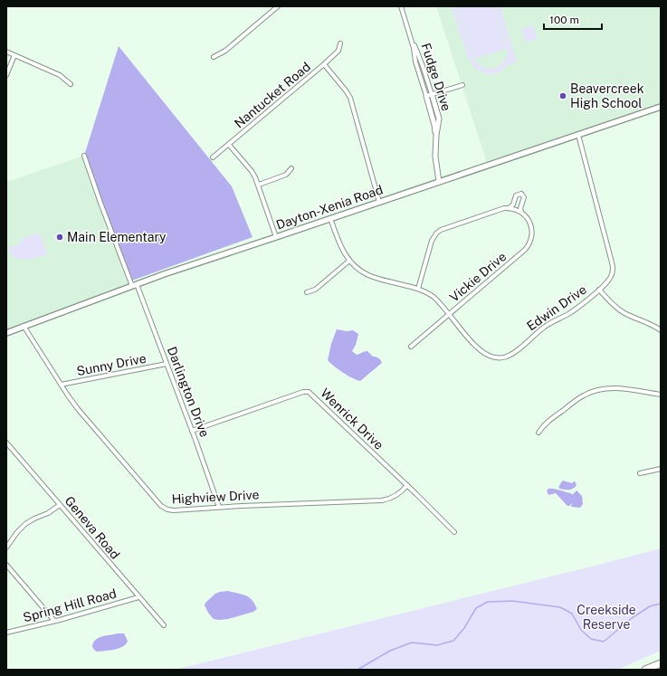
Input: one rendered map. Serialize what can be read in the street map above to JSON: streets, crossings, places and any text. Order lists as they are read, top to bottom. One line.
{"streets":{"main road":["Dayton-Xenia Road"],"street":["Fudge Drive","Nantucket Road","Vickie Drive","Edwin Drive","Sunny Drive","Darlington Drive","Wenrick Drive","Highview Drive","Geneva Road","Spring Hill Road"]},"crossings":[["Fudge Drive","Dayton-Xenia Road"],["Dayton-Xenia Road","Edwin Drive"],["Dayton-Xenia Road","Darlington Drive"],["Dayton-Xenia Road","Highview Drive"],["Vickie Drive","Edwin Drive"],["Sunny Drive","Darlington Drive"],["Sunny Drive","Highview Drive"],["Darlington Drive","Wenrick Drive"],["Darlington Drive","Highview Drive"],["Wenrick Drive","Highview Drive"],["Geneva Road","Spring Hill Road"]],"parks":["Creekside Reserve"],"places":["Beavercreek High School","Main Elementary"],"scale_bar":"100 m"}
